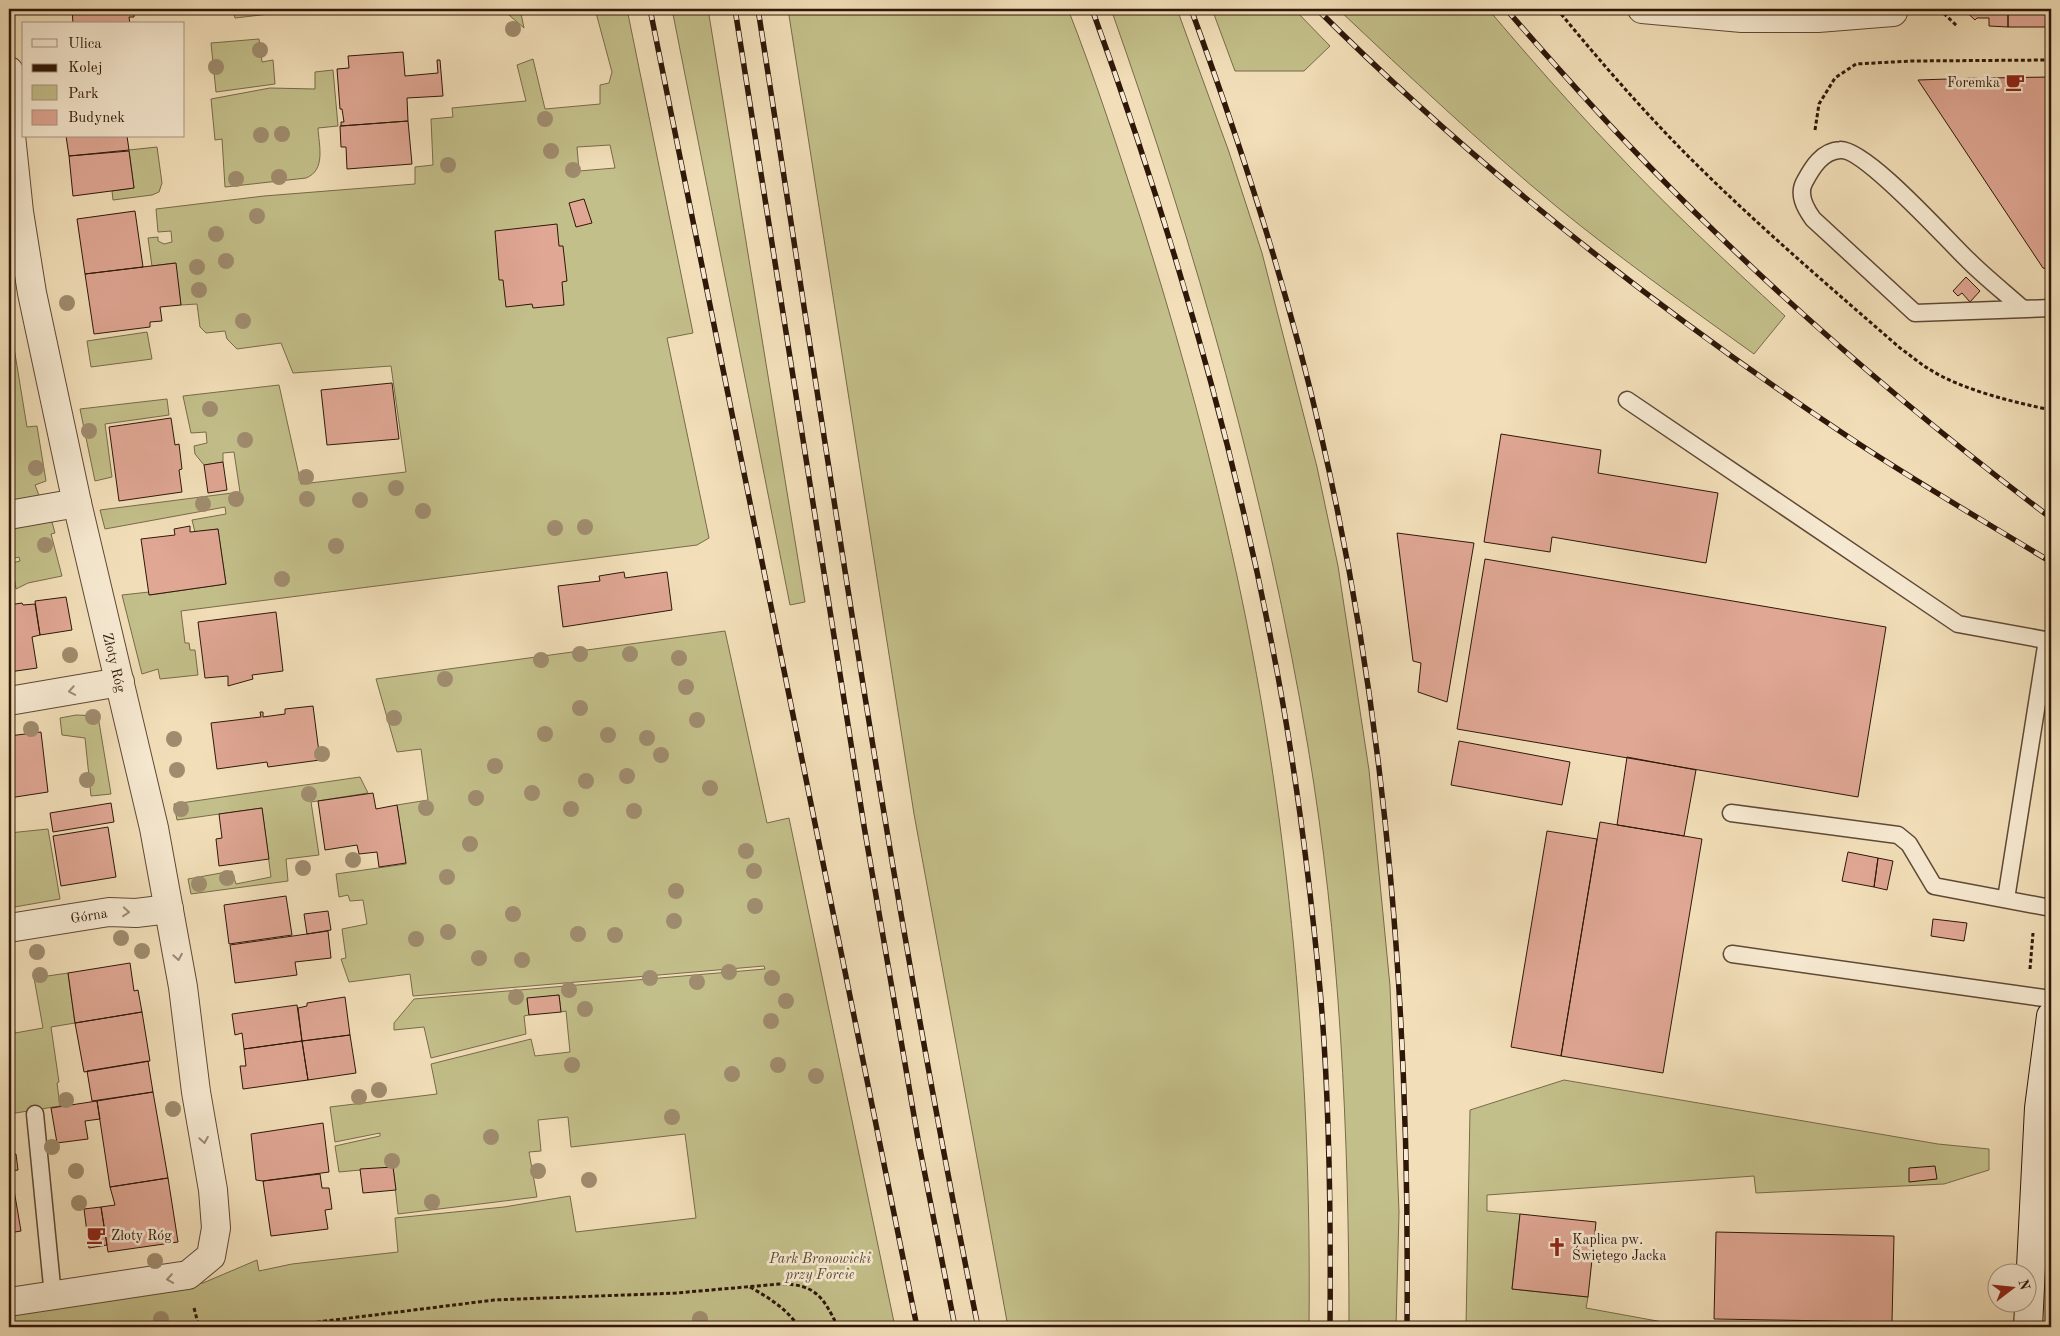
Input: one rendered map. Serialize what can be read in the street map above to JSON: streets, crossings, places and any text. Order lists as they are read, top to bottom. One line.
{"streets":{"street":["Złoty Róg","Górna"]},"crossings":[["Złoty Róg","Górna"]],"parks":["Park Bronowicki przy Forcie"],"places":{"cafe":["Foremka","Złoty Róg"],"church":["Kaplica pw. Świętego Jacka"]},"legend":["Ulica","Kolej","Park","Budynek"],"north":"right"}
